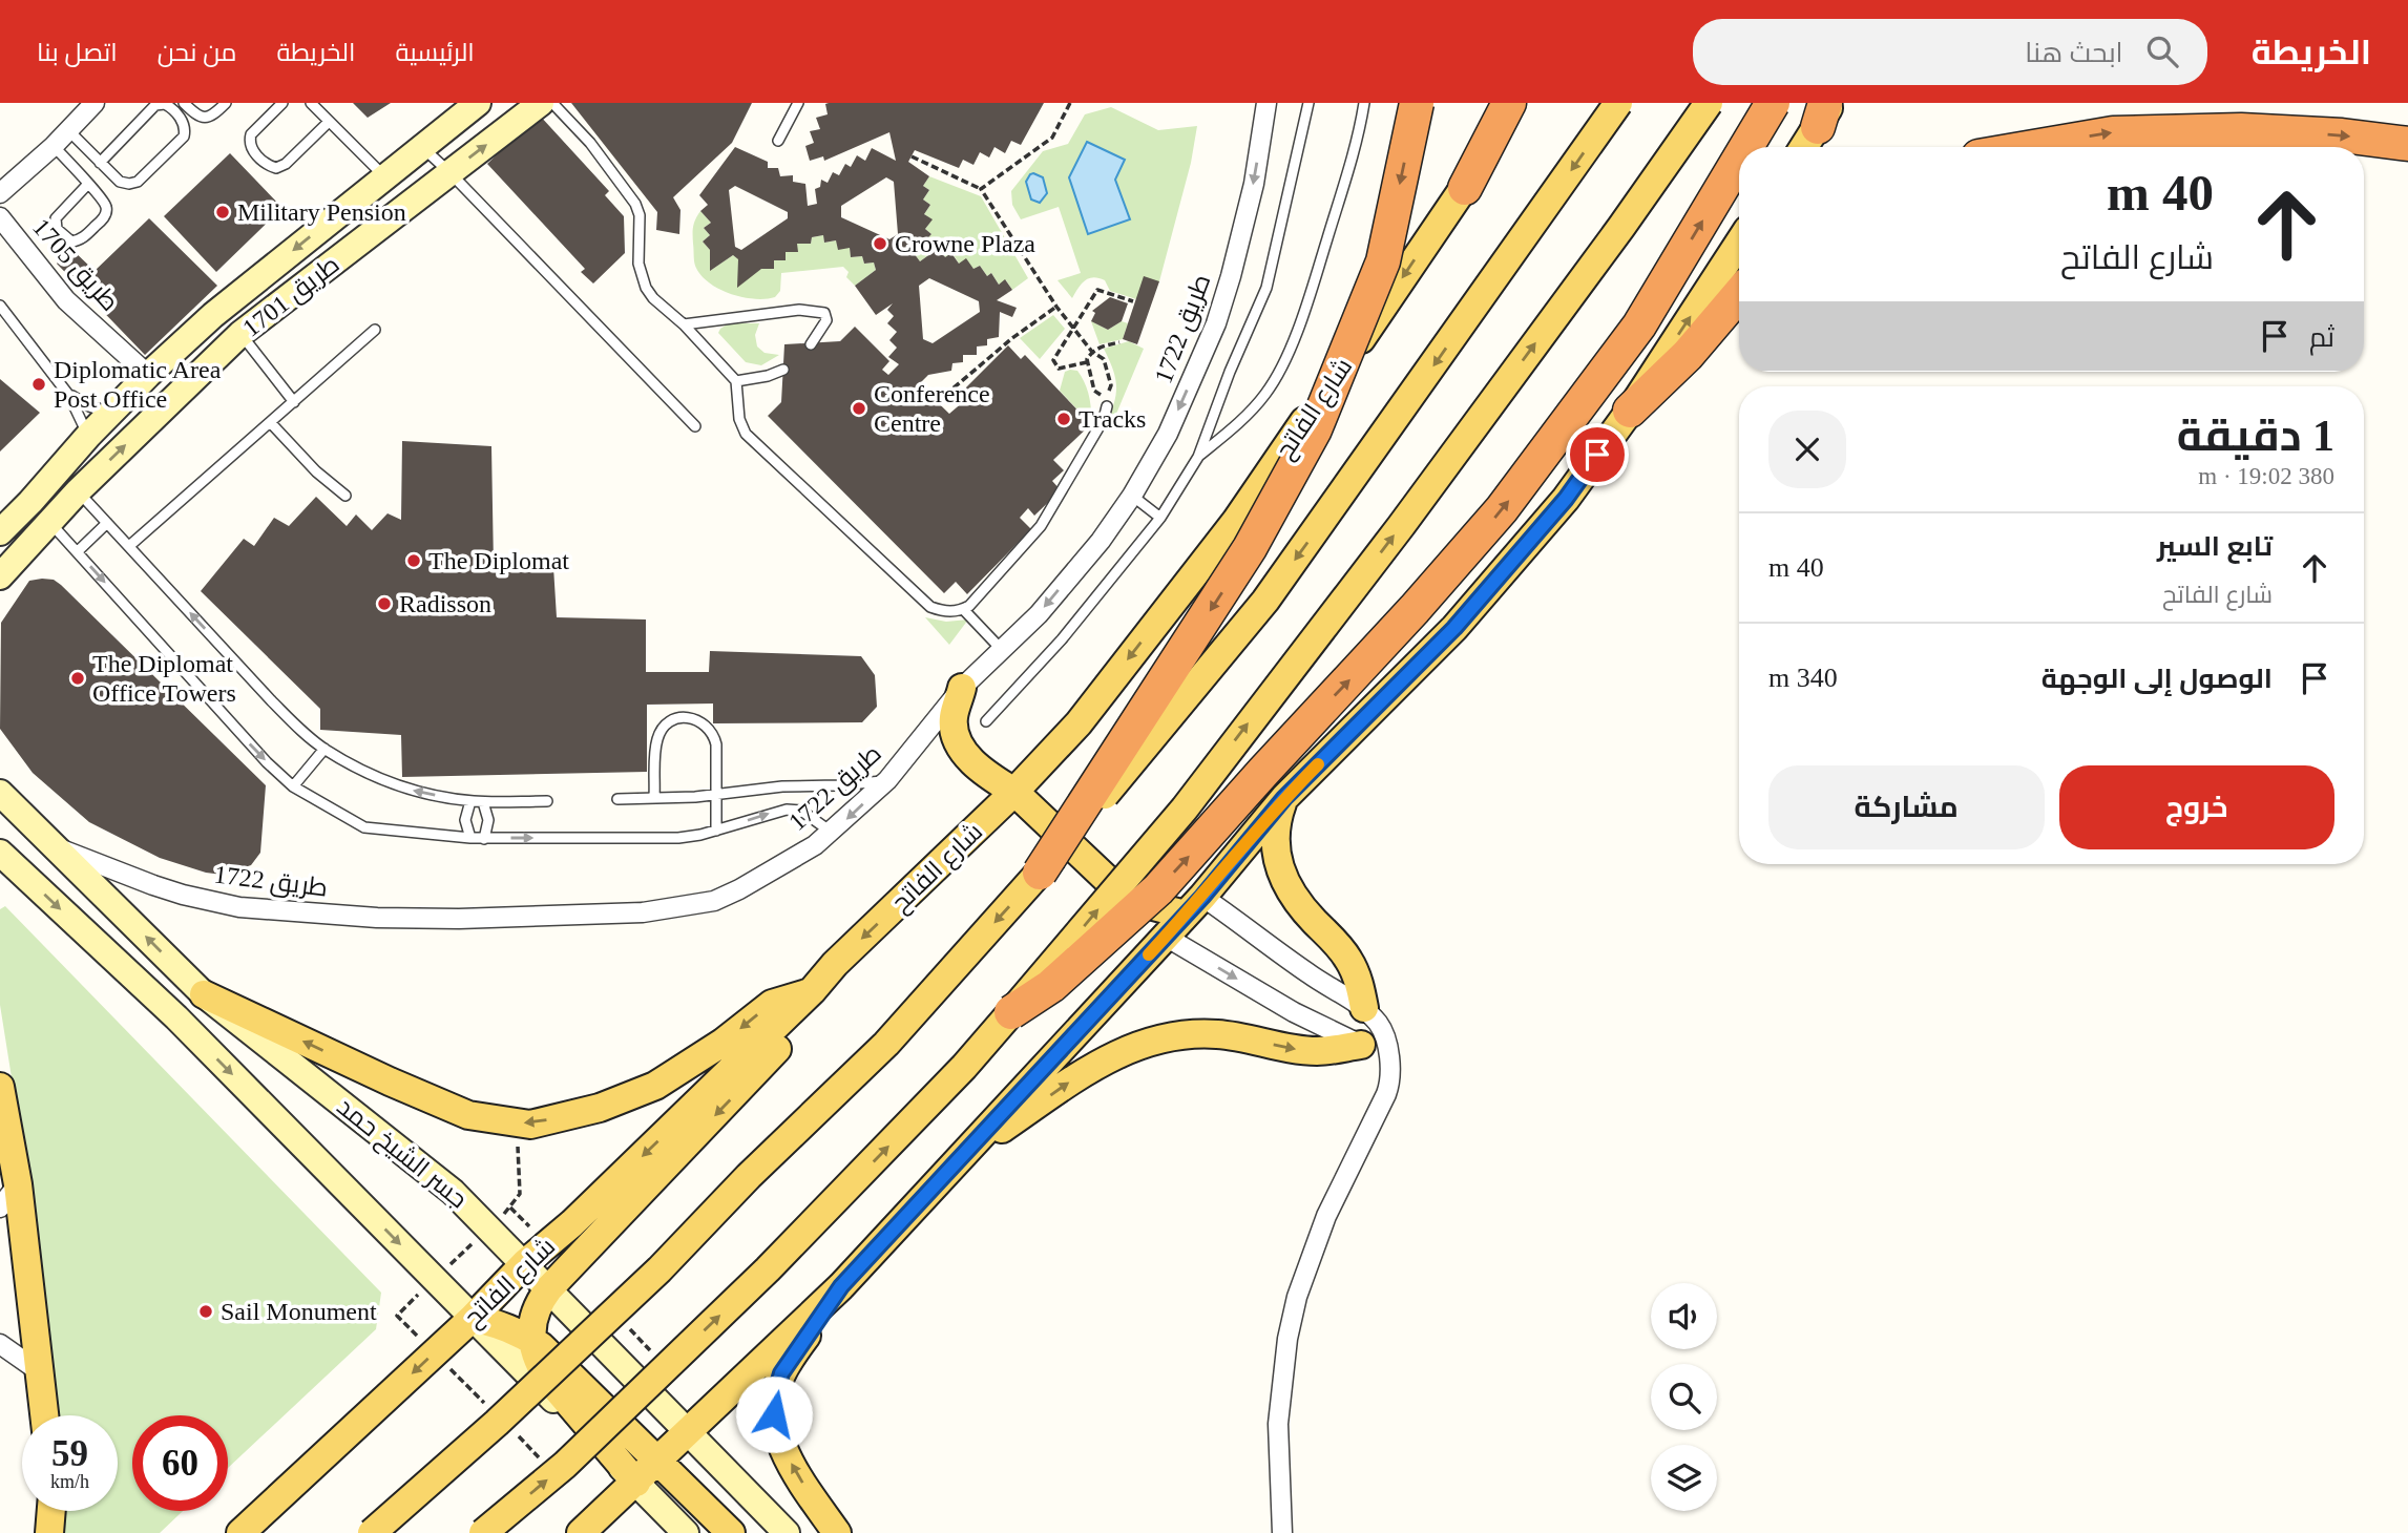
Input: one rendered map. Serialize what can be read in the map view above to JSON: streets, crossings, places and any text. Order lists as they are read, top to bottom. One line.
{"streets":{"main road":["طريق 1701","شارع الفاتح","جسر الشيخ حمد"],"street":["طريق 1705","طريق 1722"]},"crossings":[["طريق 1705","طريق 1701"],["طريق 1722","جسر الشيخ حمد"],["شارع الفاتح","جسر الشيخ حمد"]],"one_way":["طريق 1722"],"places":["Military Pension","Crowne Plaza","Diplomatic Area Post Office","Conference Centre","Tracks","The Diplomat","Radisson","The Diplomat Office Towers","Sail Monument"],"page":{"header":"الخريطة","search":"ابحث هنا","nav":["الرئيسية","الخريطة","من نحن","اتصل بنا"],"turn":["40 m","شارع الفاتح"],"then":"ثم","heading":["1 دقيقة","380 m · 19:02"],"list":[{"name":"تابع السير","note":"شارع الفاتح","value":"40 m"},{"name":"الوصول إلى الوجهة","value":"340 m"}],"buttons":["خروج","مشاركة"],"speed":"59 km/h","limit":"60"}}
